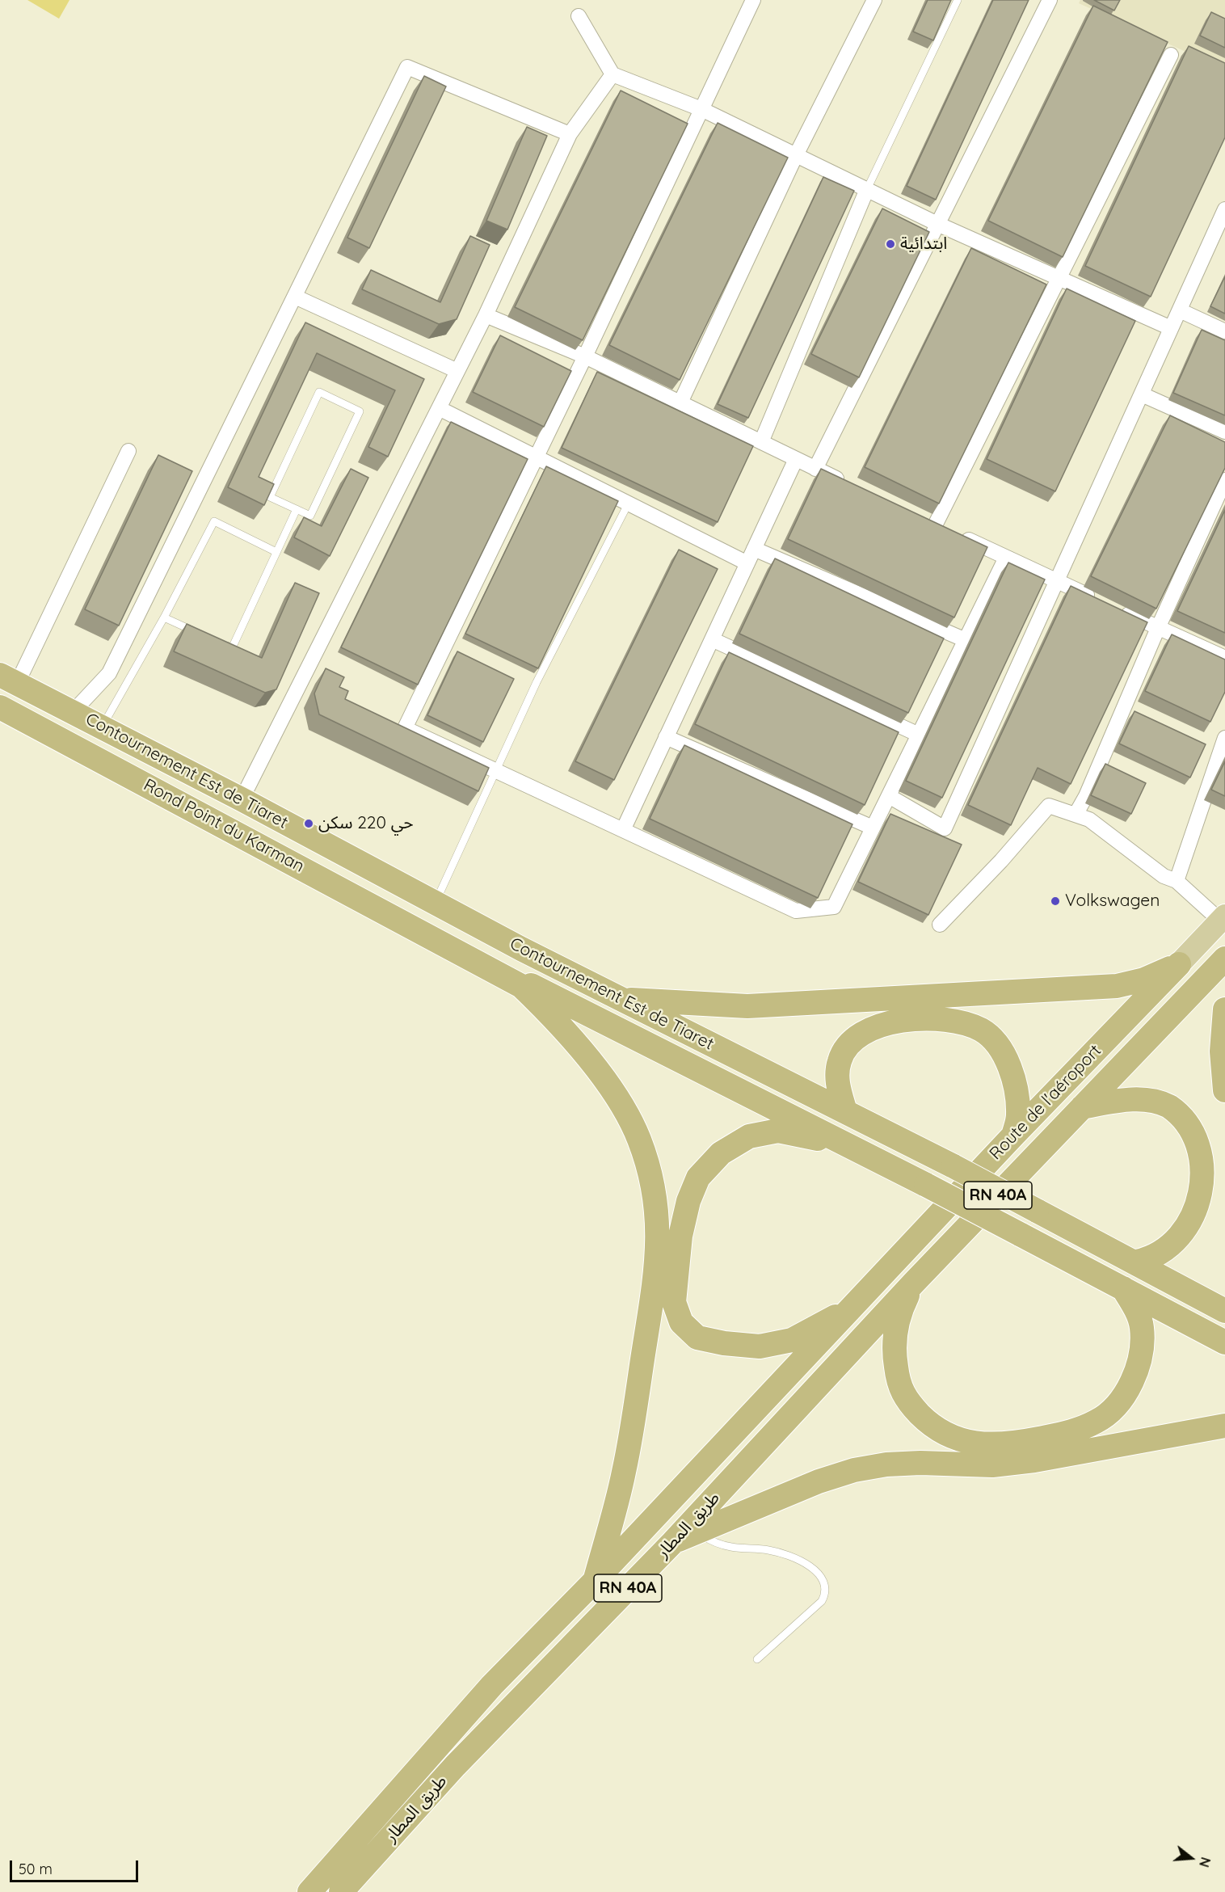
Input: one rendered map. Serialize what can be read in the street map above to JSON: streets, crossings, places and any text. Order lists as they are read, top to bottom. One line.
{"streets":{"highway":["Contournement Est de Tiaret","Rond Point du Karman","Route de l'aéroport","RN 40A","طريق المطار"]},"crossings":[["Contournement Est de Tiaret","Rond Point du Karman"],["Route de l'aéroport","RN 40A"],["Route de l'aéroport","طريق المطار"]],"places":["ابتدائية","حي 220 سكن","Volkswagen"],"scale_bar":"50 m","north":"right"}
